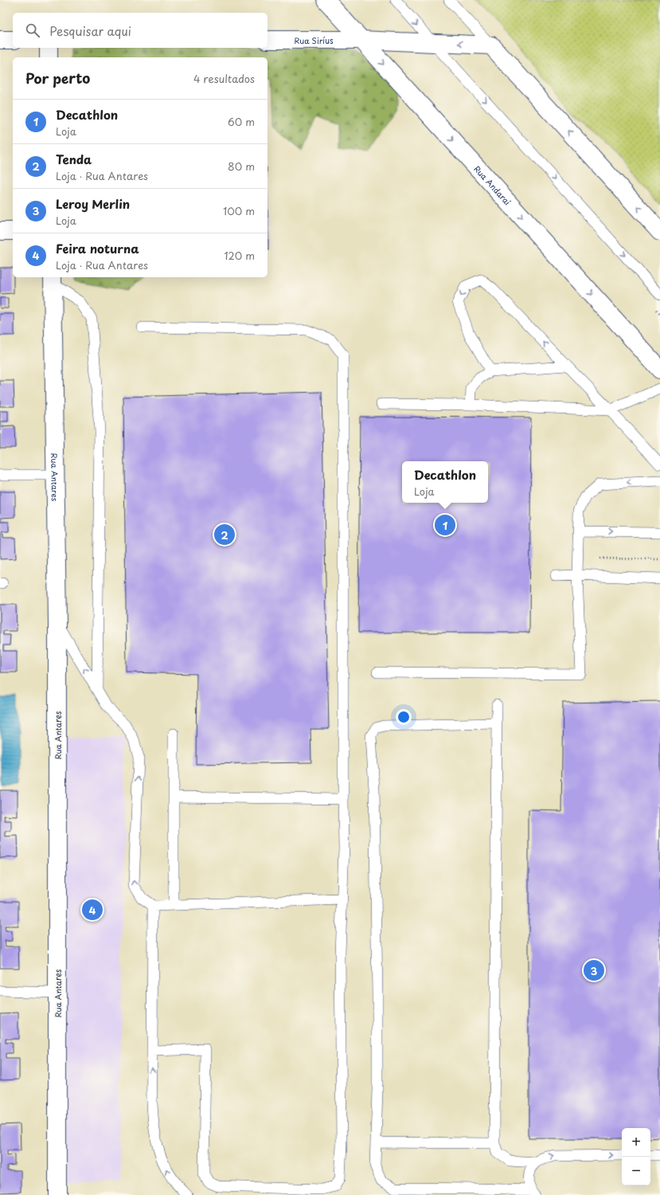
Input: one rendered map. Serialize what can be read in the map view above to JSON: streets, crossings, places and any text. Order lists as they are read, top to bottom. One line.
{"streets":{"street":["Rua Siríus","Rua Andaraí","Rua Antares"]},"crossings":[["Rua Siríus","Rua Andaraí"]],"page":{"search":"Pesquisar aqui","heading":["Por perto","4 resultados"],"list":[{"mark":"1","name":"Decathlon","note":"Loja","value":"60 m"},{"mark":"2","name":"Tenda","note":"Loja · Rua Antares","value":"80 m"},{"mark":"3","name":"Leroy Merlin","note":"Loja","value":"100 m"},{"mark":"4","name":"Feira noturna","note":"Loja · Rua Antares","value":"120 m"}],"popup":["Decathlon","Loja"],"pins":["1","2","4","3"],"map_buttons":["+","−"]}}
